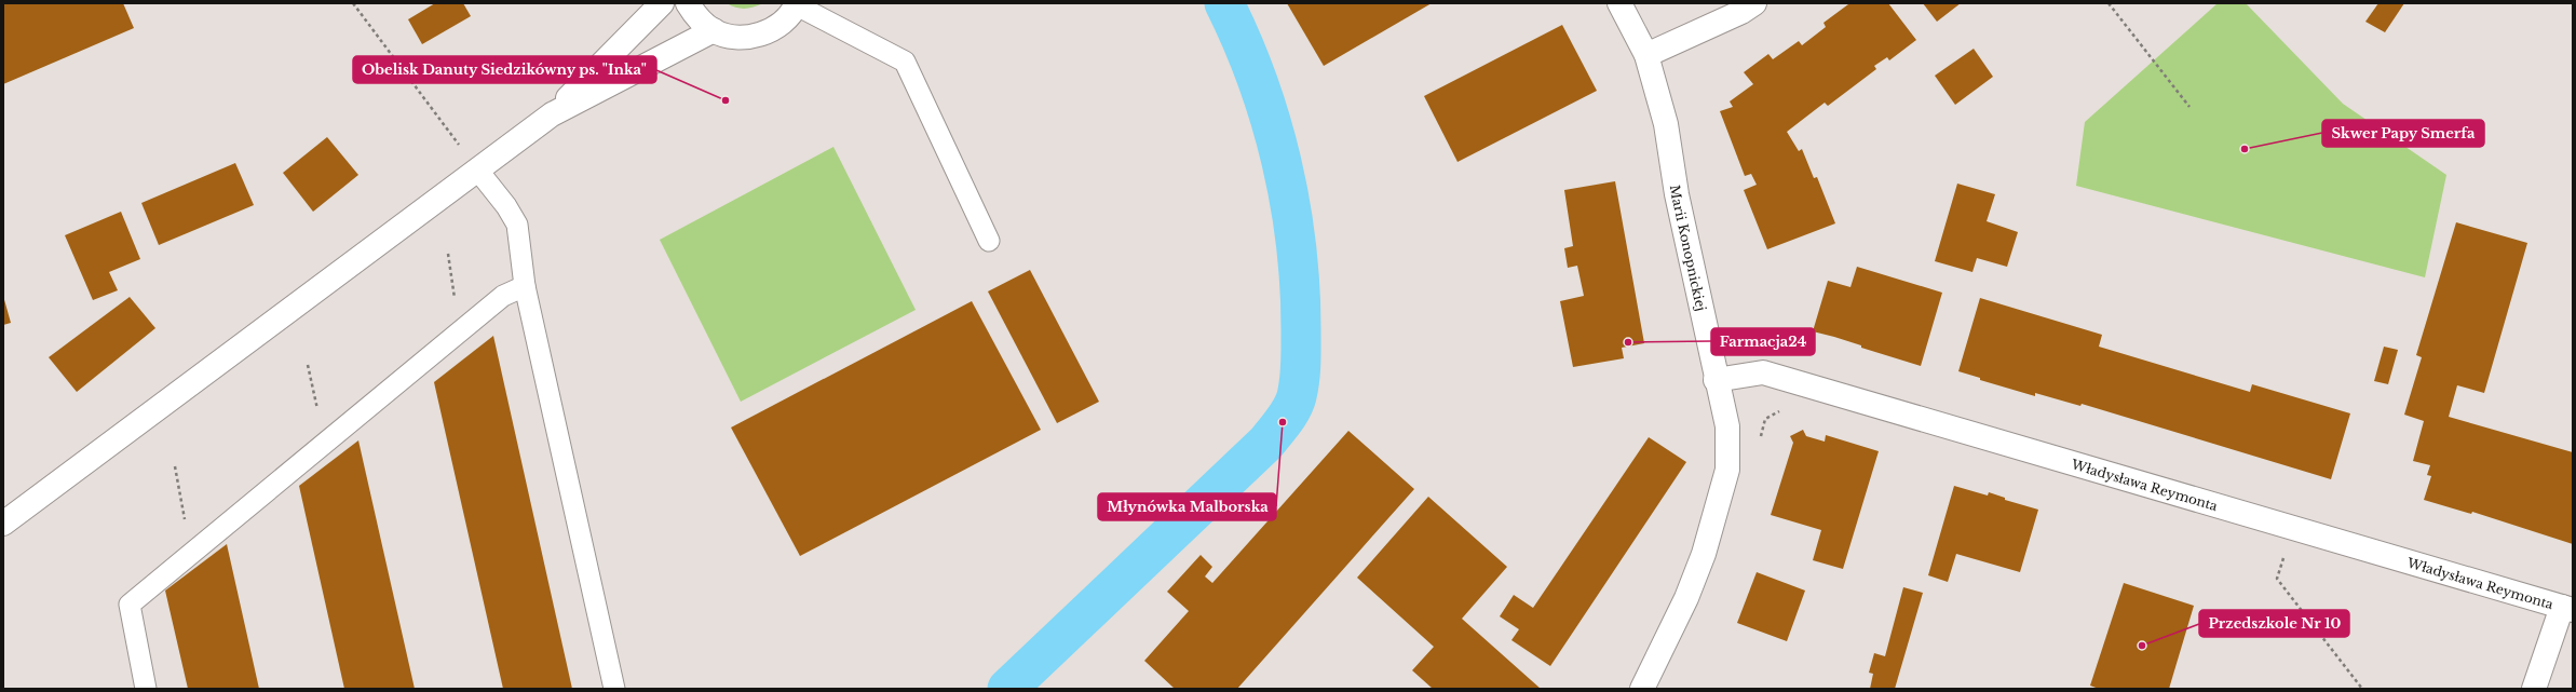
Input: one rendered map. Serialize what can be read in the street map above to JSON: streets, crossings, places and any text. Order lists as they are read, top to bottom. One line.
{"streets":{"street":["Marii Konopnickiej","Władysława Reymonta"]},"crossings":[["Marii Konopnickiej","Władysława Reymonta"]],"places":["Obelisk Danuty Siedzikówny ps. \"Inka\"","Skwer Papy Smerfa","Farmacja24","Młynówka Malborska","Przedszkole Nr 10"]}
